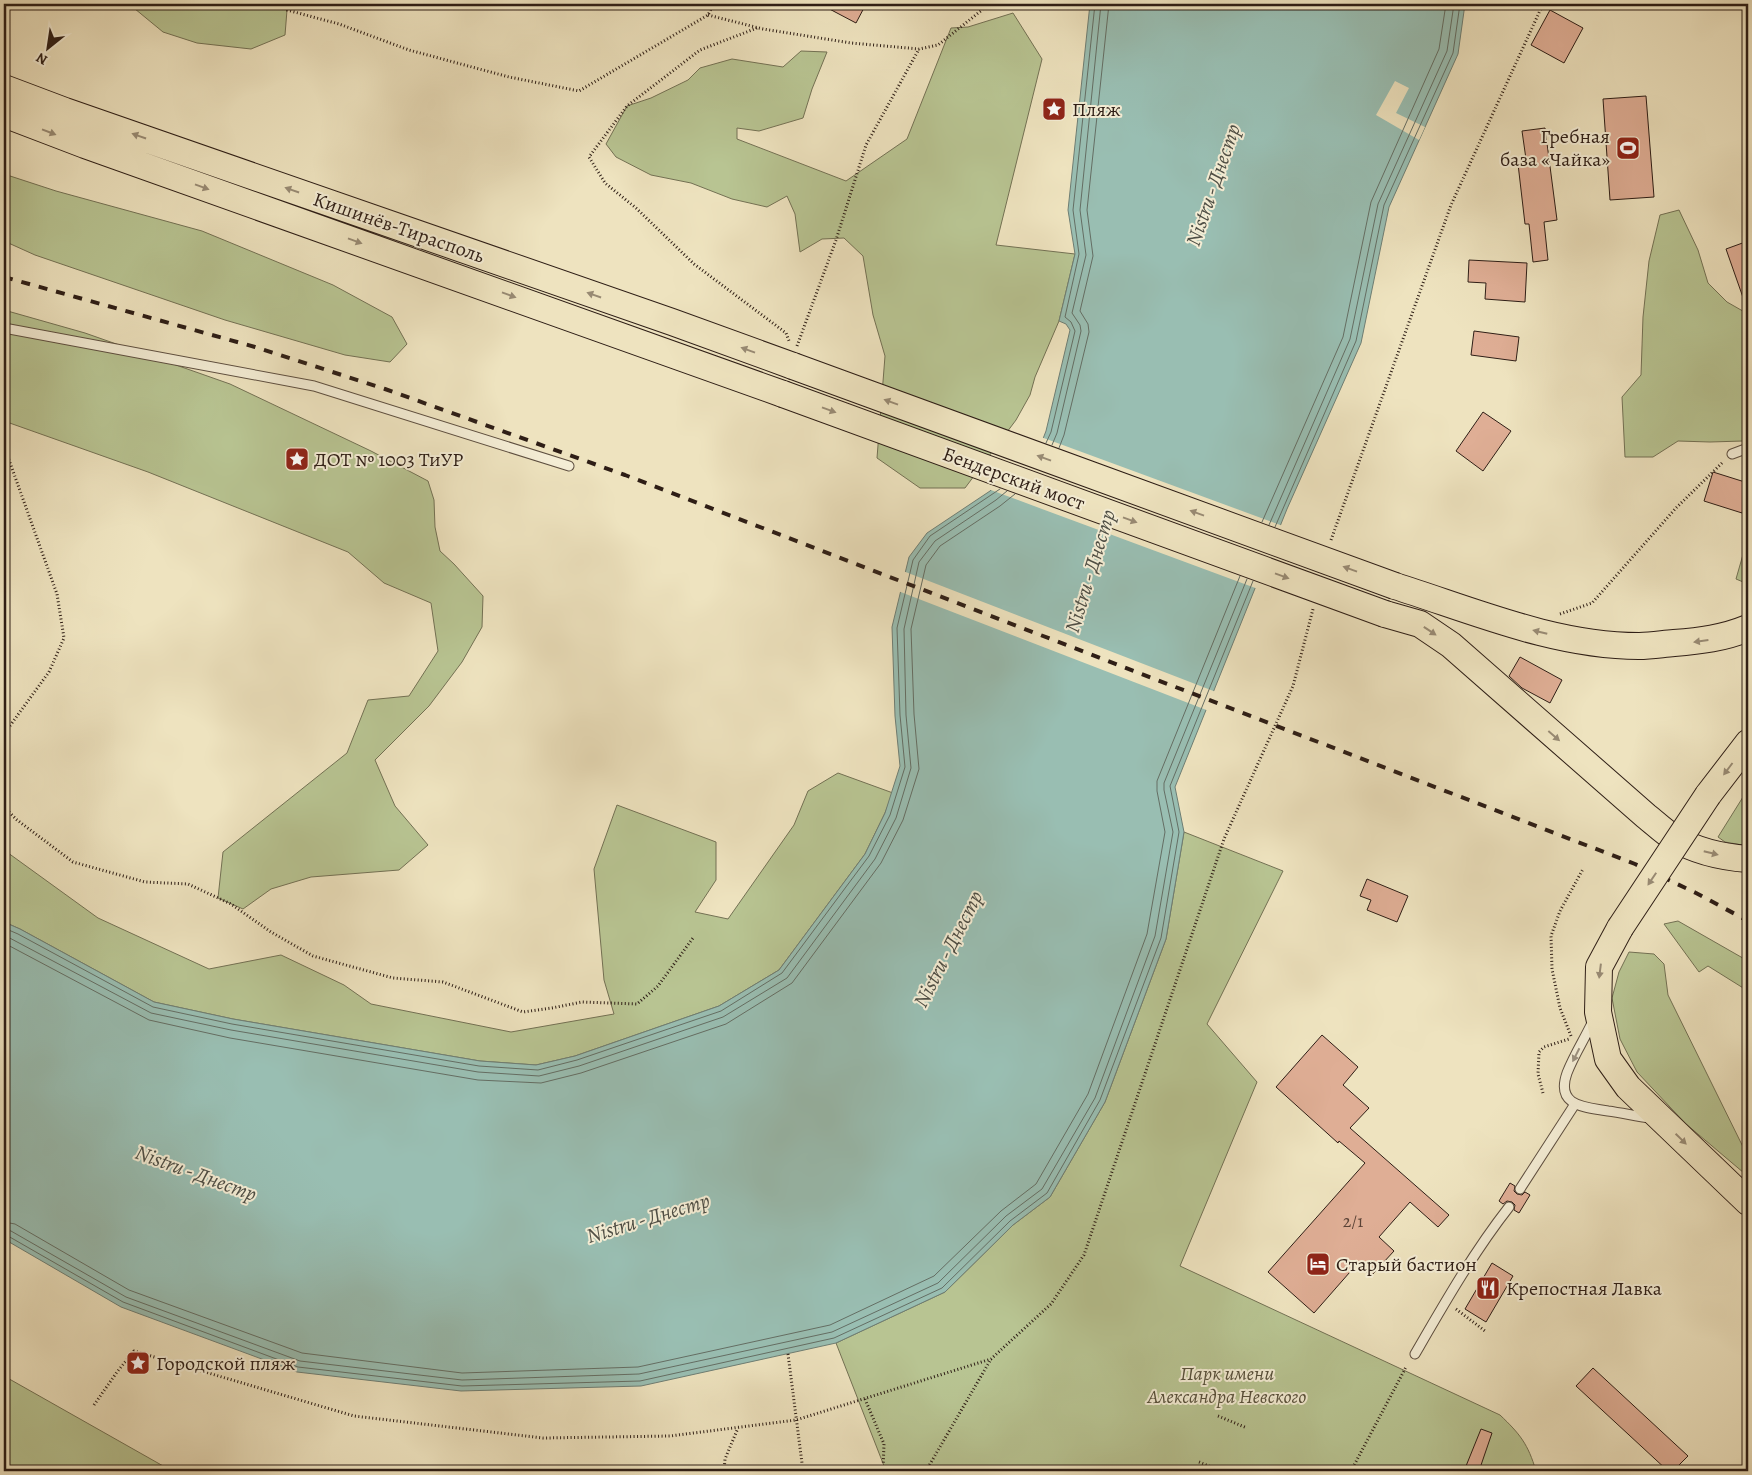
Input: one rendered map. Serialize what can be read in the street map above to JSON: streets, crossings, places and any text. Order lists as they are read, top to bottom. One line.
{"streets":{"main road":["Кишинёв-Тирасполь","Бендерский мост"]},"crossings":[["Кишинёв-Тирасполь","Бендерский мост"]],"water":["Nistru - Днестр"],"parks":["Парк имени Александра Невского"],"places":{"place":["Пляж","ДОТ № 1003 ТиУР","Городской пляж"],"sports":["Гребная база «Чайка»"],"hotel":["Старый бастион"],"restaurant":["Крепостная Лавка"]},"house_numbers":["2/1"],"north":"bottom left"}
